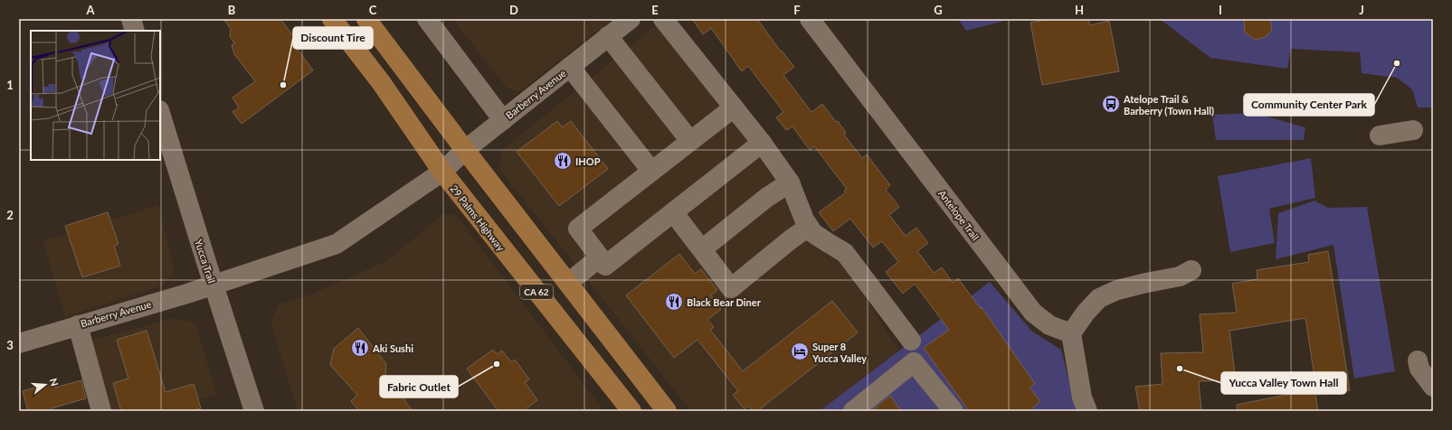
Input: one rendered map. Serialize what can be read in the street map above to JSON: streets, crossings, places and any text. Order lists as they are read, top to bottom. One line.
{"streets":{"main road":["29 Palms Highway","CA 62"],"street":["Barberry Avenue","Antelope Trail","Yucca Trail"]},"crossings":[["Barberry Avenue","29 Palms Highway"],["Barberry Avenue","Yucca Trail"],["Barberry Avenue","CA 62"]],"places":{"other":["Community Center Park","Discount Tire","Fabric Outlet","Yucca Valley Town Hall"],"bus stop":["Atelope Trail & Barberry (Town Hall)"],"restaurant":["IHOP","Black Bear Diner","Aki Sushi"],"hotel":["Super 8 Yucca Valley"]},"north":"right","grid":{"columns":["A","B","C","D","E","F","G","H","I","J"],"rows":["1","2","3"]}}
